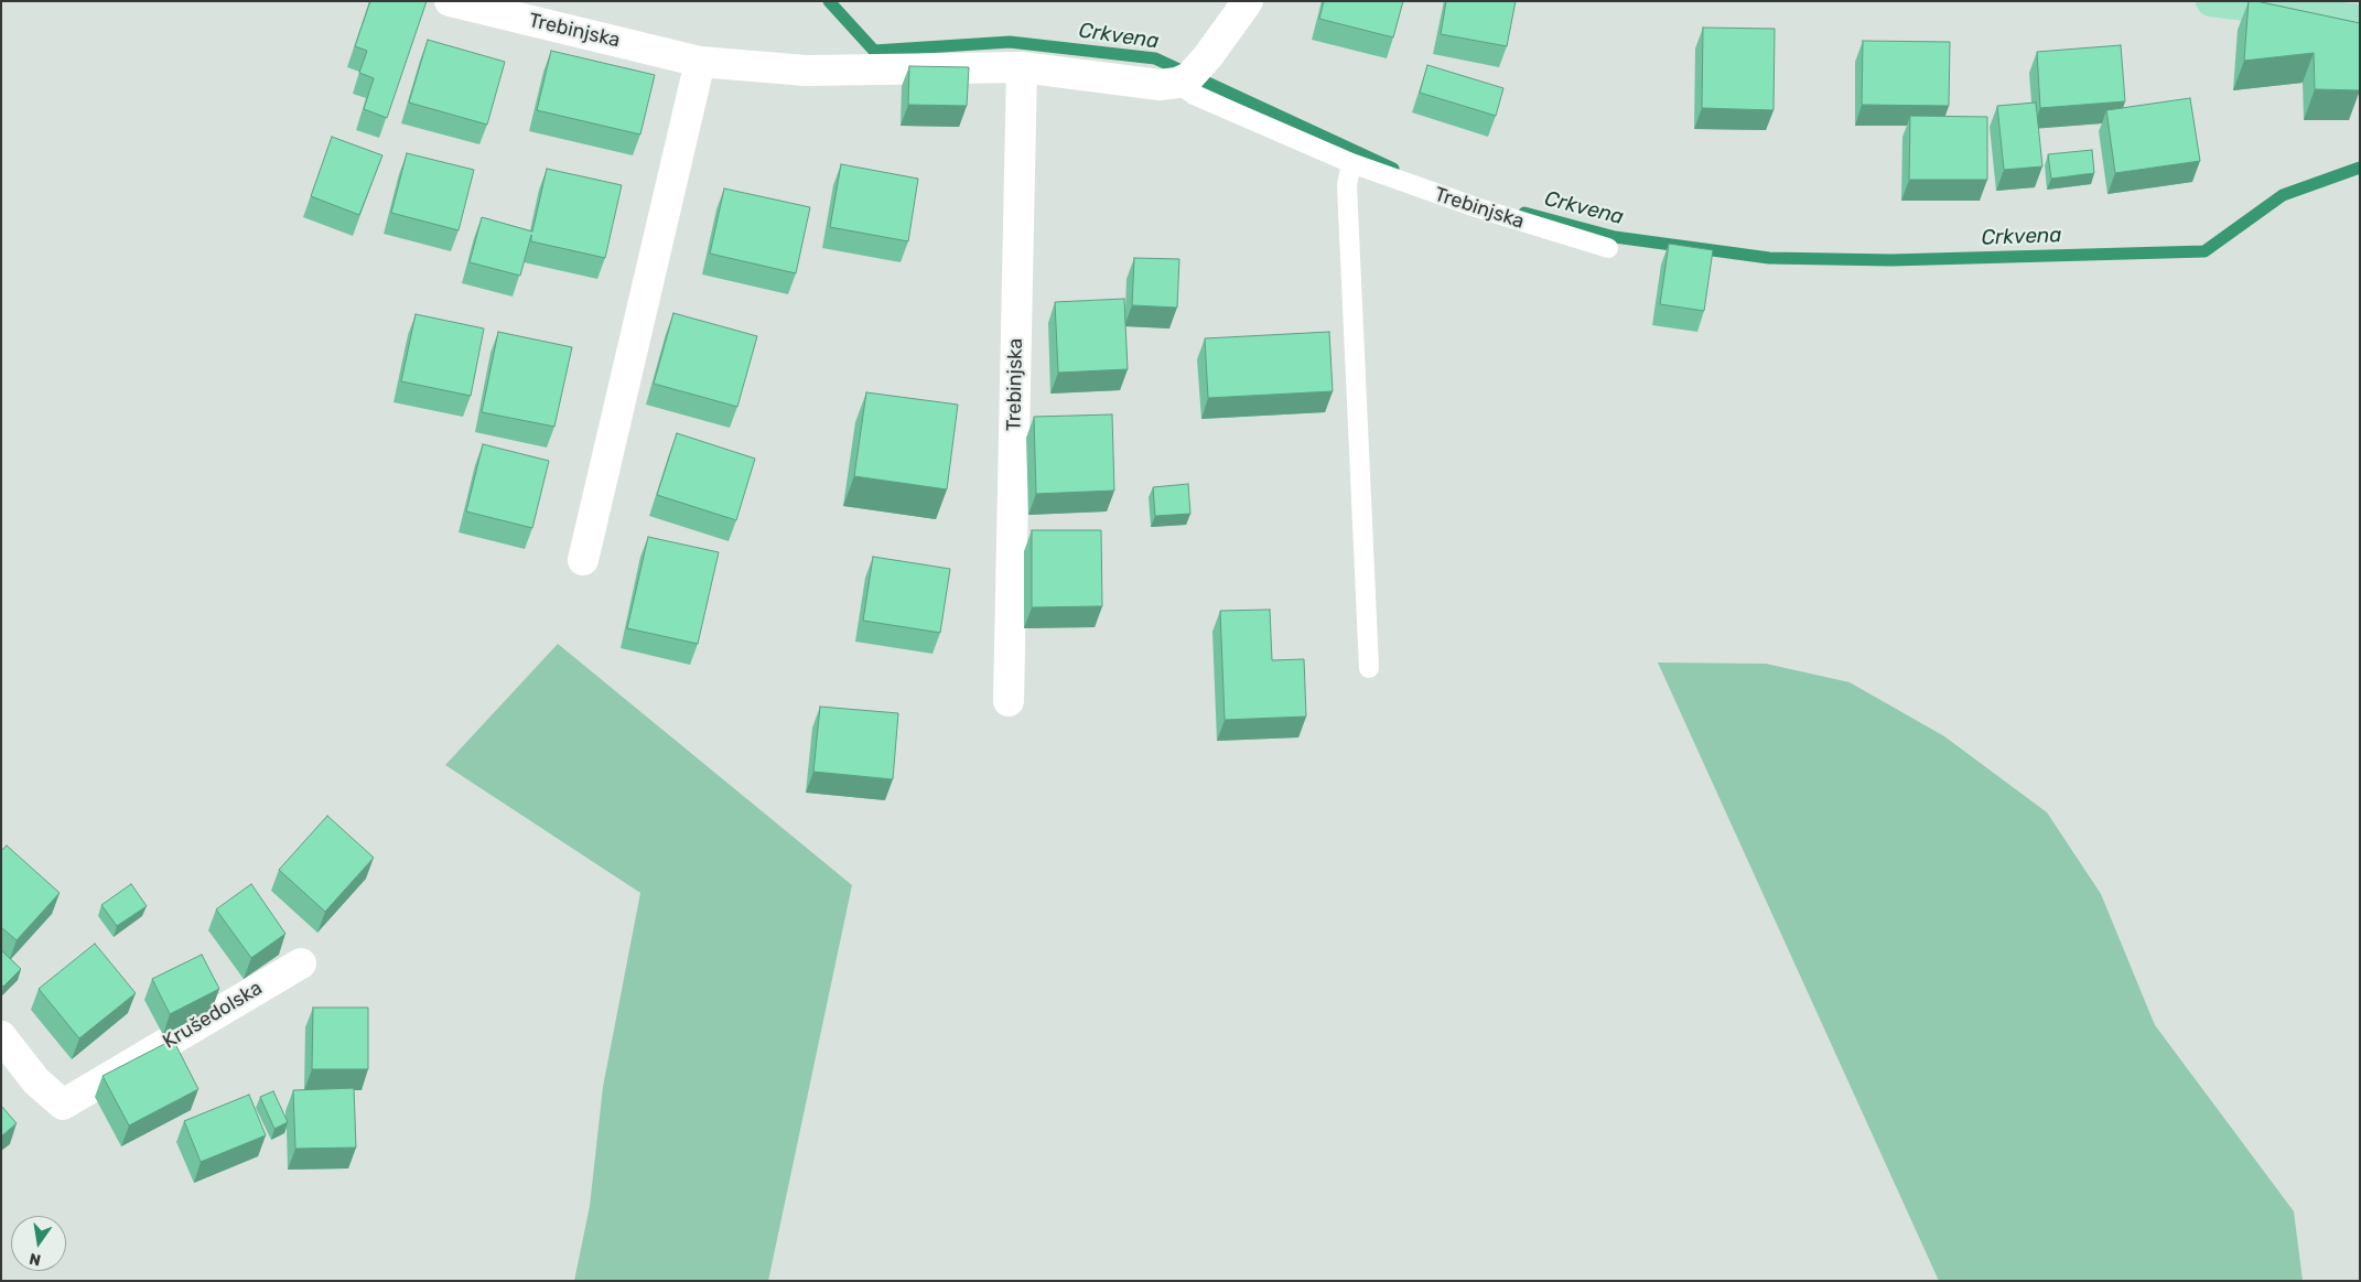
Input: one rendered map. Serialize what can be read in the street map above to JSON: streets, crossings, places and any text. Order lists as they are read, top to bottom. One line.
{"streets":{"street":["Trebinjska","Krušedolska"]},"water":["Crkvena"],"north":"bottom"}
